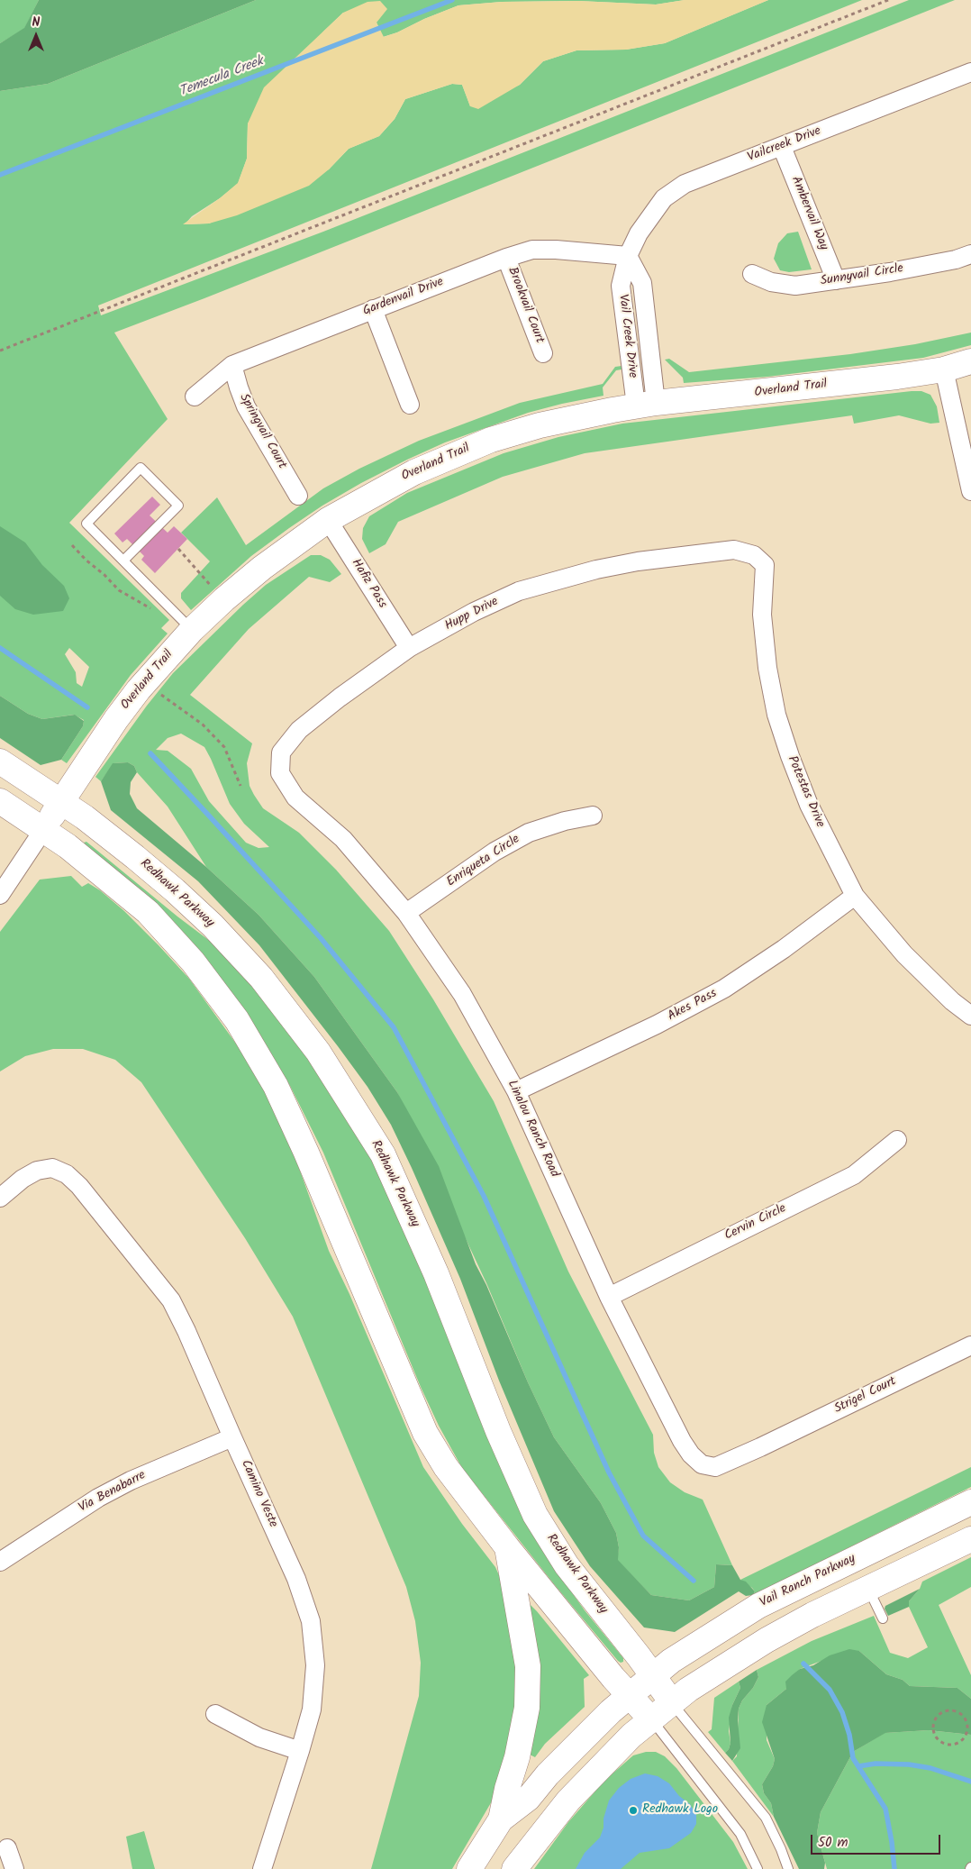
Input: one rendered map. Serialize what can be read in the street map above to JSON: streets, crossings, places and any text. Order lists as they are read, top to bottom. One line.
{"streets":{"main road":["Overland Trail","Redhawk Parkway","Vail Ranch Parkway"],"street":["Vailcreek Drive","Ambervail Way","Sunnyvail Circle","Gardenvail Drive","Brookvail Court","Vail Creek Drive","Springvail Court","Hafiz Pass","Hupp Drive","Potestas Drive","Enriqueta Circle","Akes Pass","Linalou Ranch Road","Cervin Circle","Strigel Court","Via Benabarre","Camino Veste"]},"crossings":[["Vailcreek Drive","Ambervail Way"],["Vailcreek Drive","Gardenvail Drive"],["Vailcreek Drive","Vail Creek Drive"],["Ambervail Way","Sunnyvail Circle"],["Gardenvail Drive","Brookvail Court"],["Gardenvail Drive","Vail Creek Drive"],["Gardenvail Drive","Springvail Court"],["Vail Creek Drive","Overland Trail"],["Overland Trail","Hafiz Pass"],["Overland Trail","Redhawk Parkway"],["Hafiz Pass","Hupp Drive"],["Hupp Drive","Potestas Drive"],["Hupp Drive","Linalou Ranch Road"],["Potestas Drive","Akes Pass"],["Enriqueta Circle","Linalou Ranch Road"],["Redhawk Parkway","Vail Ranch Parkway"],["Akes Pass","Linalou Ranch Road"],["Linalou Ranch Road","Cervin Circle"],["Linalou Ranch Road","Strigel Court"],["Via Benabarre","Camino Veste"]],"water":["Temecula Creek"],"places":["Redhawk Logo"],"scale_bar":"50 m","north":"top"}
